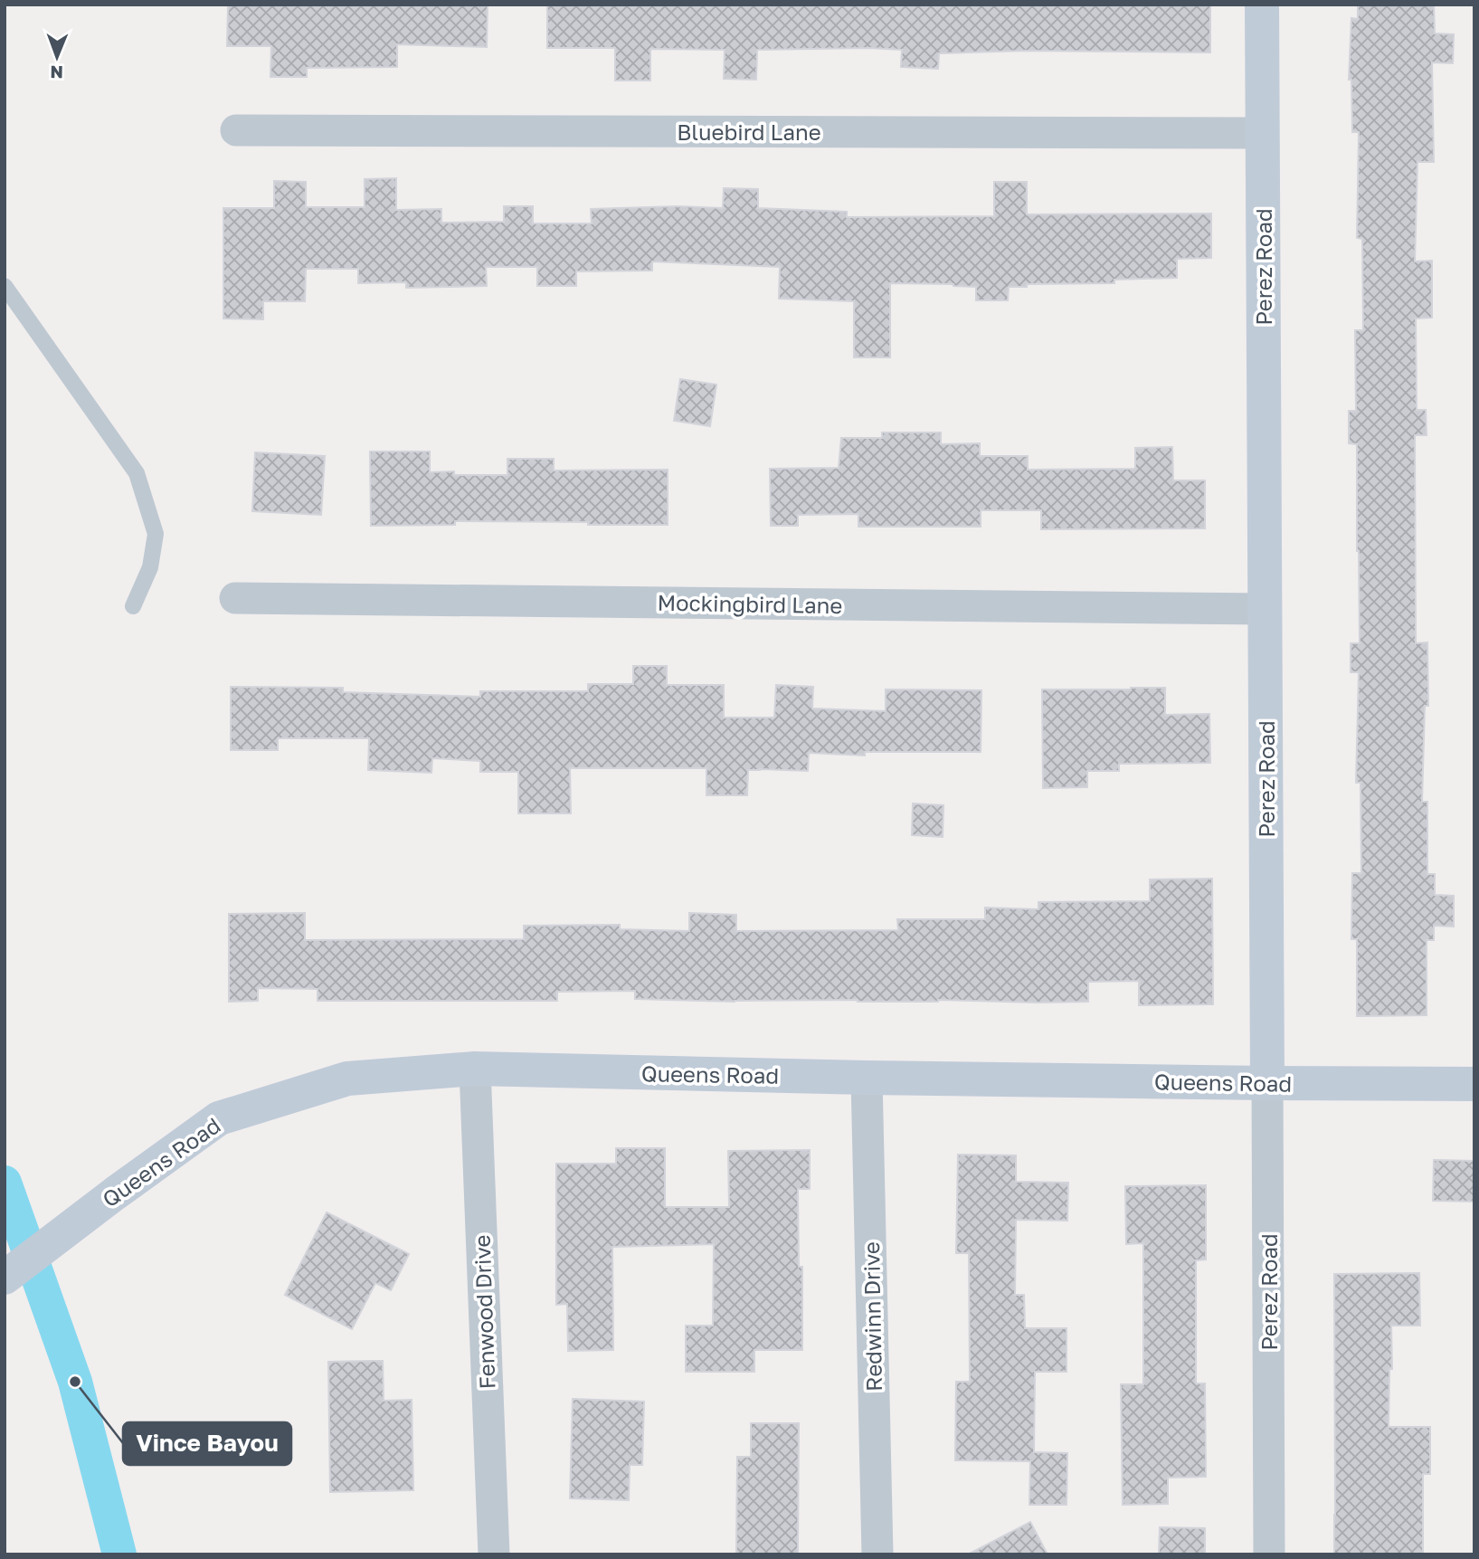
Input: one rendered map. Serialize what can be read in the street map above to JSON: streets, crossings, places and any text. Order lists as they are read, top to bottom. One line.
{"streets":{"street":["Bluebird Lane","Perez Road","Mockingbird Lane","Queens Road","Fenwood Drive","Redwinn Drive"]},"crossings":[["Bluebird Lane","Perez Road"],["Perez Road","Mockingbird Lane"],["Perez Road","Queens Road"],["Queens Road","Fenwood Drive"],["Queens Road","Redwinn Drive"]],"places":["Vince Bayou"],"north":"bottom"}
